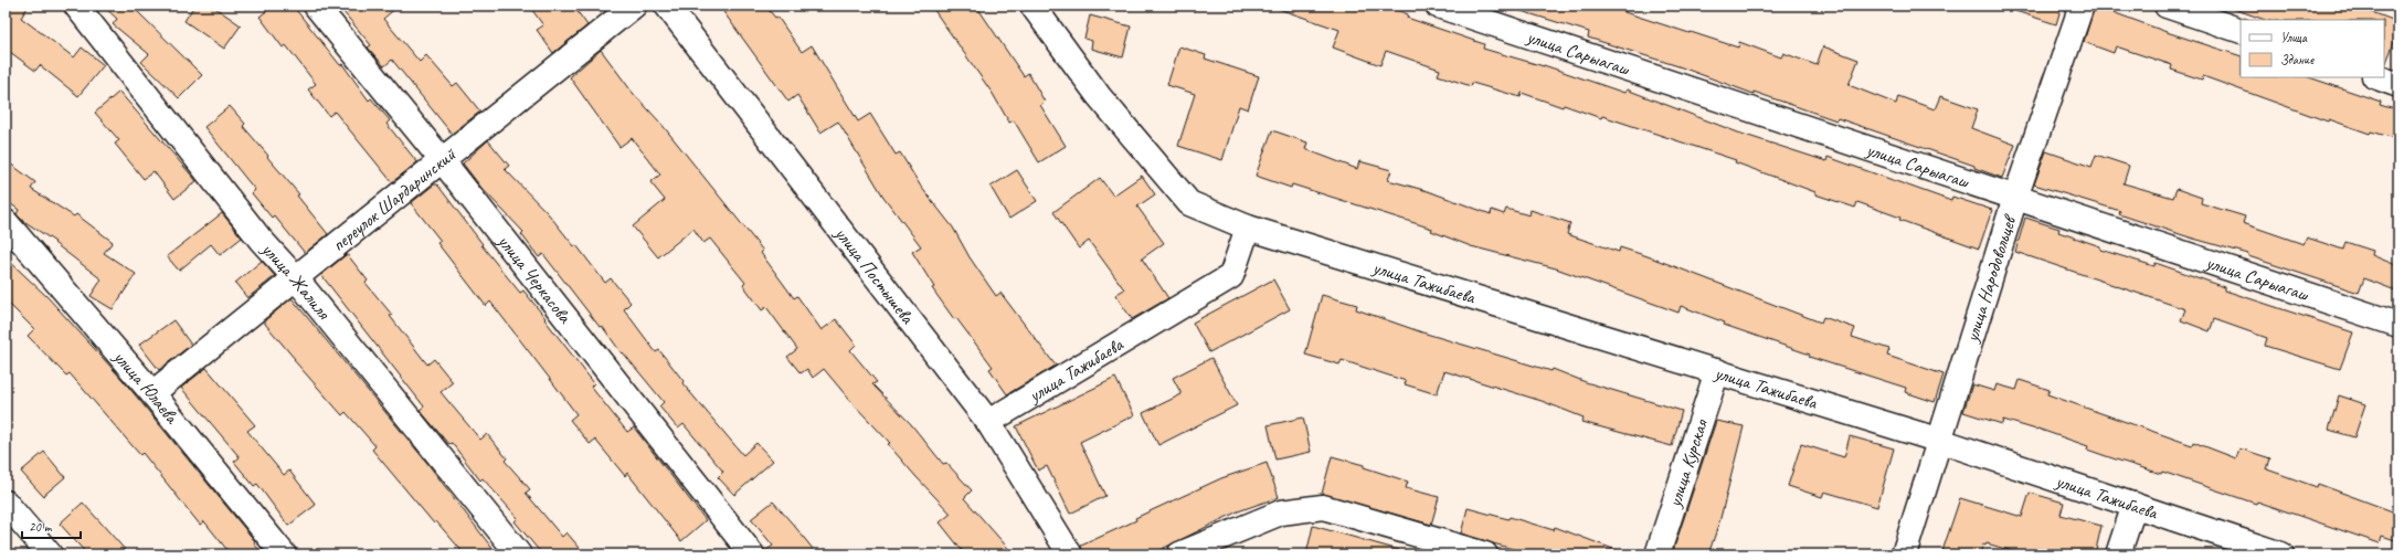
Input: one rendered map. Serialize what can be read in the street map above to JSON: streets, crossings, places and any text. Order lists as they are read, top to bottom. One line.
{"streets":{"street":["улица Сарыагаш","переулок Шардаринский","улица Постышева","улица Черкасова","улица Народовольцев","улица Жалиля","улица Тажибаева","улица Юлаева","улица Курская"]},"crossings":[["улица Сарыагаш","улица Народовольцев"],["переулок Шардаринский","улица Черкасова"],["переулок Шардаринский","улица Жалиля"],["переулок Шардаринский","улица Юлаева"],["улица Постышева","улица Тажибаева"],["улица Народовольцев","улица Тажибаева"],["улица Тажибаева","улица Курская"]],"legend":["Улица","Здание"],"scale_bar":"20 m"}
